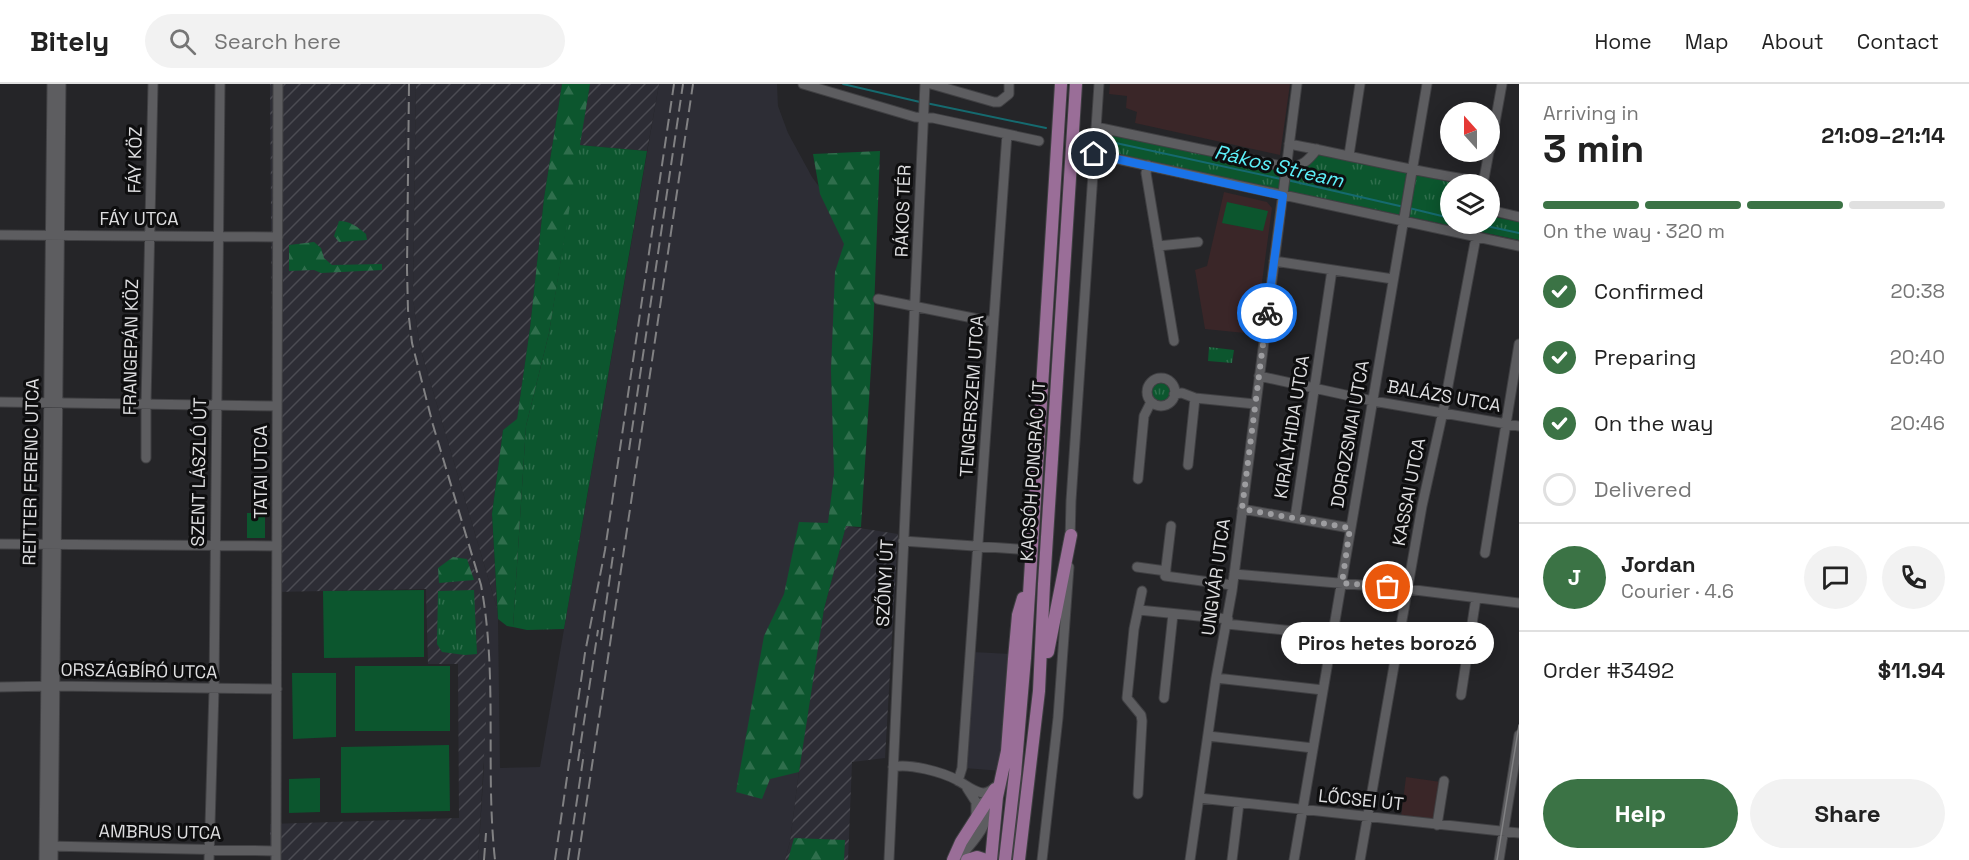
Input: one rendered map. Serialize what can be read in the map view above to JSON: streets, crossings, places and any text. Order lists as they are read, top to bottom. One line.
{"streets":{"main road":["KACSÓH PONGRÁC ÚT"],"street":["FÁY KÖZ","RÁKOS TÉR","FÁY UTCA","FRANGEPÁN KÖZ","TENGERSZEM UTCA","BALÁZS UTCA","KIRÁLYHIDA UTCA","DOROZSMAI UTCA","REITTER FERENC UTCA","SZENT LÁSZLÓ ÚT","TATAI UTCA","KASSAI UTCA","UNGVÁR UTCA","SZŐNYI ÚT","ORSZÁGBÍRÓ UTCA","LŐCSEI ÚT","AMBRUS UTCA"]},"crossings":[["FÁY KÖZ","FÁY UTCA"],["FÁY KÖZ","FRANGEPÁN KÖZ"],["RÁKOS TÉR","SZŐNYI ÚT"],["FÁY UTCA","FRANGEPÁN KÖZ"],["FÁY UTCA","REITTER FERENC UTCA"],["FÁY UTCA","SZENT LÁSZLÓ ÚT"],["FÁY UTCA","TATAI UTCA"],["BALÁZS UTCA","KIRÁLYHIDA UTCA"],["BALÁZS UTCA","DOROZSMAI UTCA"],["BALÁZS UTCA","KASSAI UTCA"],["BALÁZS UTCA","UNGVÁR UTCA"],["DOROZSMAI UTCA","LŐCSEI ÚT"],["REITTER FERENC UTCA","ORSZÁGBÍRÓ UTCA"],["REITTER FERENC UTCA","AMBRUS UTCA"],["SZENT LÁSZLÓ ÚT","ORSZÁGBÍRÓ UTCA"],["SZENT LÁSZLÓ ÚT","AMBRUS UTCA"],["TATAI UTCA","ORSZÁGBÍRÓ UTCA"],["TATAI UTCA","AMBRUS UTCA"],["KASSAI UTCA","LŐCSEI ÚT"],["UNGVÁR UTCA","LŐCSEI ÚT"]],"water":["Rákos Stream"],"places":["Piros hetes borozó"],"north":"top","page":{"header":"Bitely","search":"Search here","nav":["Home","Map","About","Contact"],"heading":["3 min","Arriving in","21:09–21:14"],"panel":["Jordan","Courier · 4.6","Order #3492","$11.94"],"bar":"On the way · 320 m","list":[["Confirmed","20:38"],["Preparing","20:40"],["On the way","20:46"],"Delivered"],"round":"J","bubble":"Piros hetes borozó","buttons":["Help","Share"]}}
